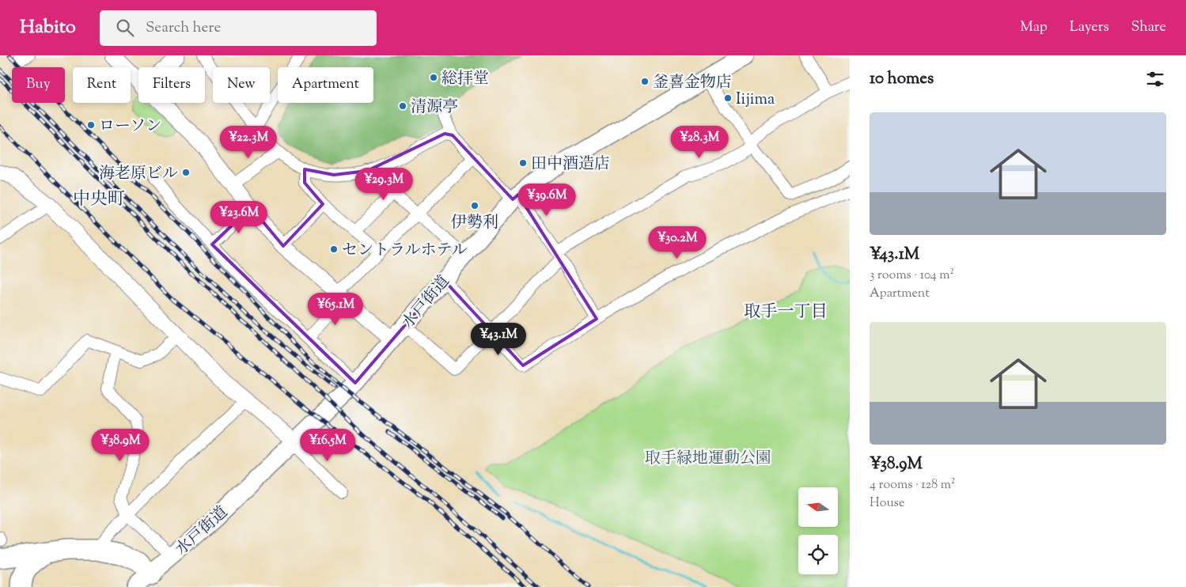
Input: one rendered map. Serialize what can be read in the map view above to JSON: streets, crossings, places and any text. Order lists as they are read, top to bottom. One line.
{"streets":{"main road":["水戸街道"]},"districts":["中央町","取手一丁目"],"parks":["取手緑地運動公園"],"places":["総拝堂","釜喜金物店","Iijima","清源亭","ローソン","田中酒造店","海老原ビル","伊勢利","セントラルホテル"],"north":"left","page":{"header":"Habito","search":"Search here","nav":["Map","Layers","Share"],"heading":"10 homes","chip":["Buy","Rent","Filters","New","Apartment"],"list":[{"name":"¥43.1M","note":"3 rooms · 104 m² · Apartment"},{"name":"¥38.9M","note":"4 rooms · 128 m² · House"}],"price":["¥22.3M","¥28.3M","¥29.3M","¥39.6M","¥23.6M","¥30.2M","¥65.1M","¥43.1M","¥38.9M","¥16.5M"]}}
